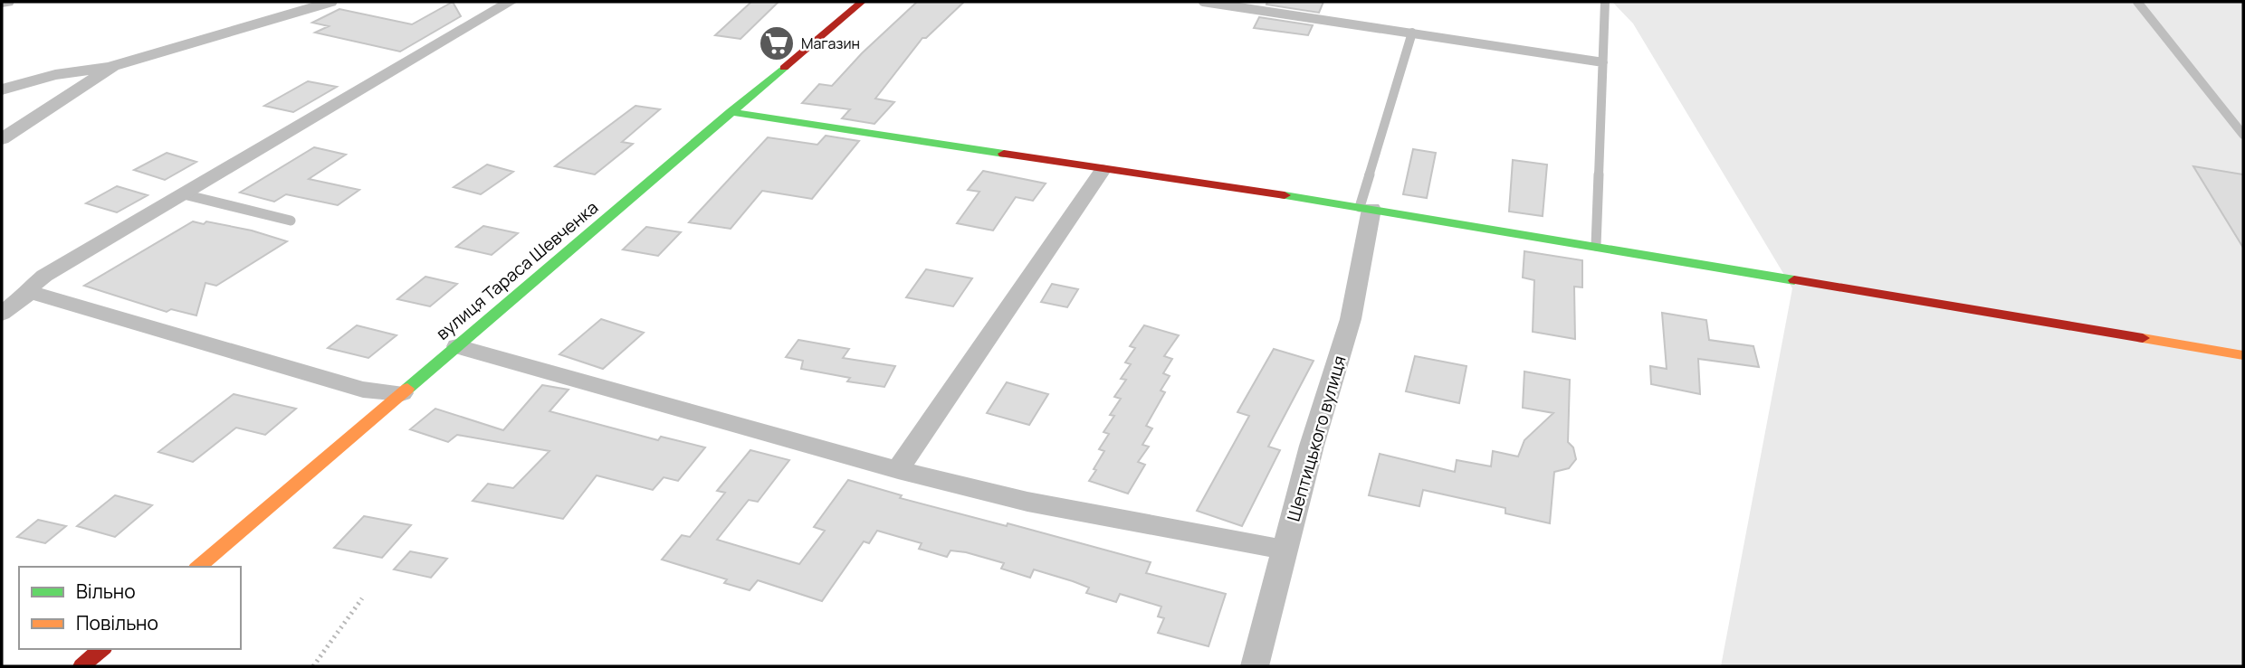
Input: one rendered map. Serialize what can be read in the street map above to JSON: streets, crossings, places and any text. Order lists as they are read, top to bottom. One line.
{"streets":{"street":["вулиця Тараса Шевченка","Шептицького вулиця"]},"places":{"supermarket":["Магазин"]},"legend":["Вільно","Повільно"]}
